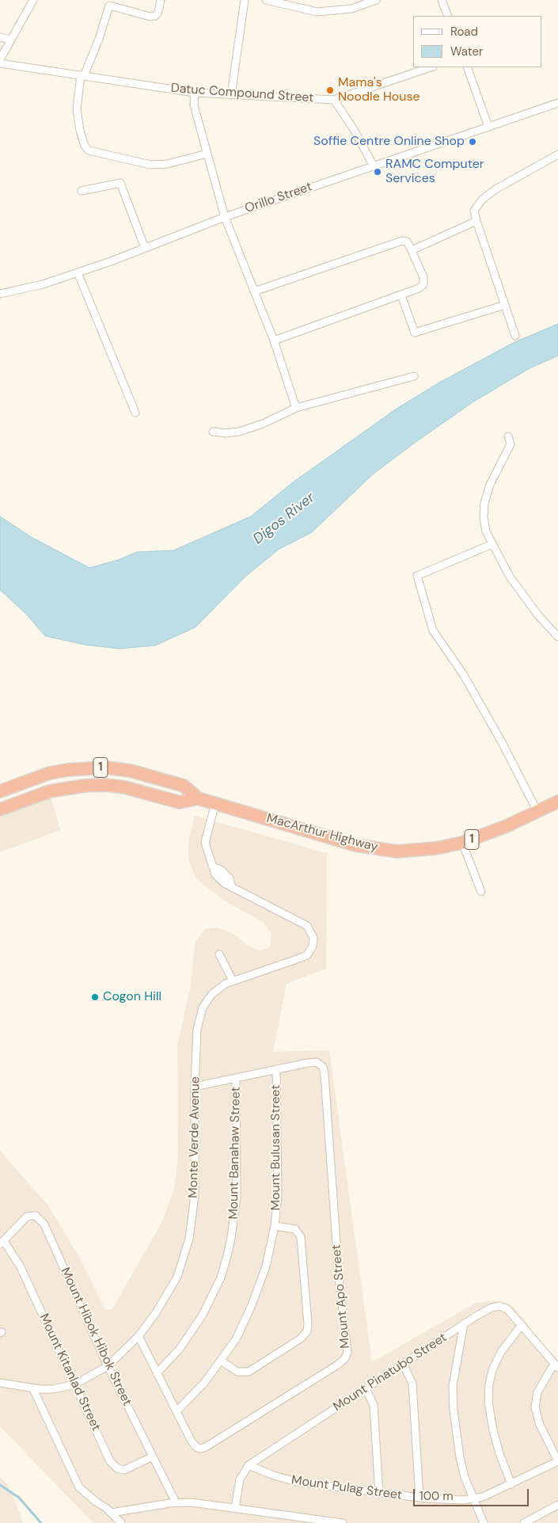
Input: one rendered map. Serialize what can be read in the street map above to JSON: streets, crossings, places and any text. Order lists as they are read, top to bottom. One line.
{"streets":{"highway":["1","MacArthur Highway"],"street":["Datuc Compound Street","Orillo Street","Monte Verde Avenue","Mount Bulusan Street","Mount Banahaw Street","Mount Apo Street","Mount Hibok Hibok Street","Mount Kitanlad Street","Mount Pinatubo Street","Mount Pulag Street"]},"crossings":[["MacArthur Highway","Monte Verde Avenue"],["Monte Verde Avenue","Mount Apo Street"],["Monte Verde Avenue","Mount Hibok Hibok Street"],["Monte Verde Avenue","Mount Kitanlad Street"],["Mount Bulusan Street","Mount Apo Street"],["Mount Banahaw Street","Mount Apo Street"],["Mount Hibok Hibok Street","Mount Kitanlad Street"],["Mount Pinatubo Street","Mount Pulag Street"]],"water":["Digos River"],"places":["Mama's Noodle House","Soffie Centre Online Shop","RAMC Computer Services","Cogon Hill"],"legend":["Road","Water"],"scale_bar":"100 m"}
